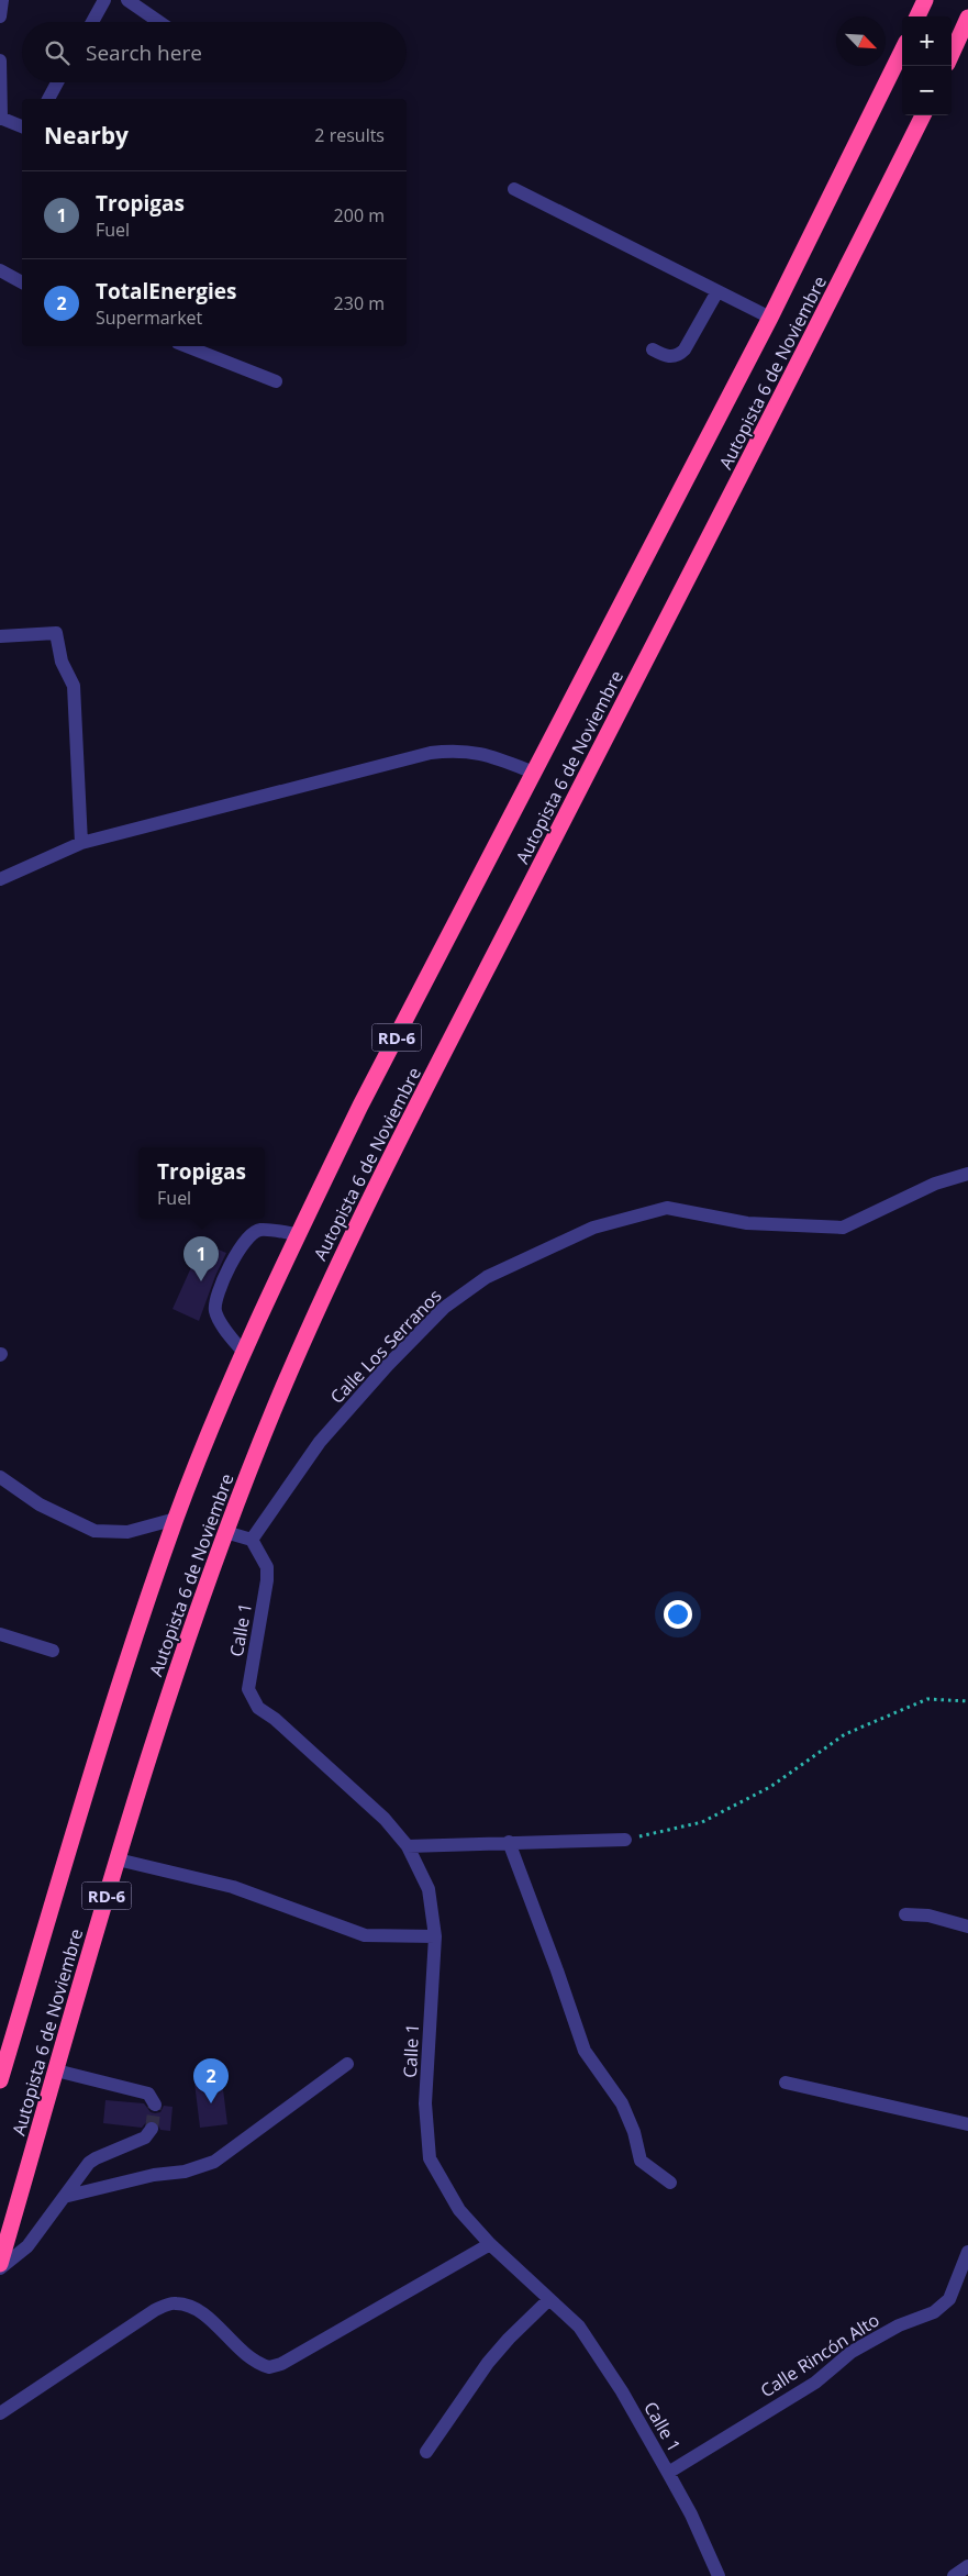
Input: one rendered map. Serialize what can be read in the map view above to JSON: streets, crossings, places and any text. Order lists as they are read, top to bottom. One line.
{"streets":{"highway":["Autopista 6 de Noviembre","RD-6"],"street":["Calle Los Serranos","Calle 1","Calle Rincón Alto"]},"crossings":[["Calle Los Serranos","Calle 1"],["Calle 1","Calle Rincón Alto"]],"north":"bottom right","page":{"map_buttons":["+","−"],"search":"Search here","heading":["Nearby","2 results"],"list":[{"mark":"1","name":"Tropigas","note":"Fuel","value":"200 m"},{"mark":"2","name":"TotalEnergies","note":"Supermarket","value":"230 m"}],"popup":["Tropigas","Fuel"],"pins":["1","2"]}}
